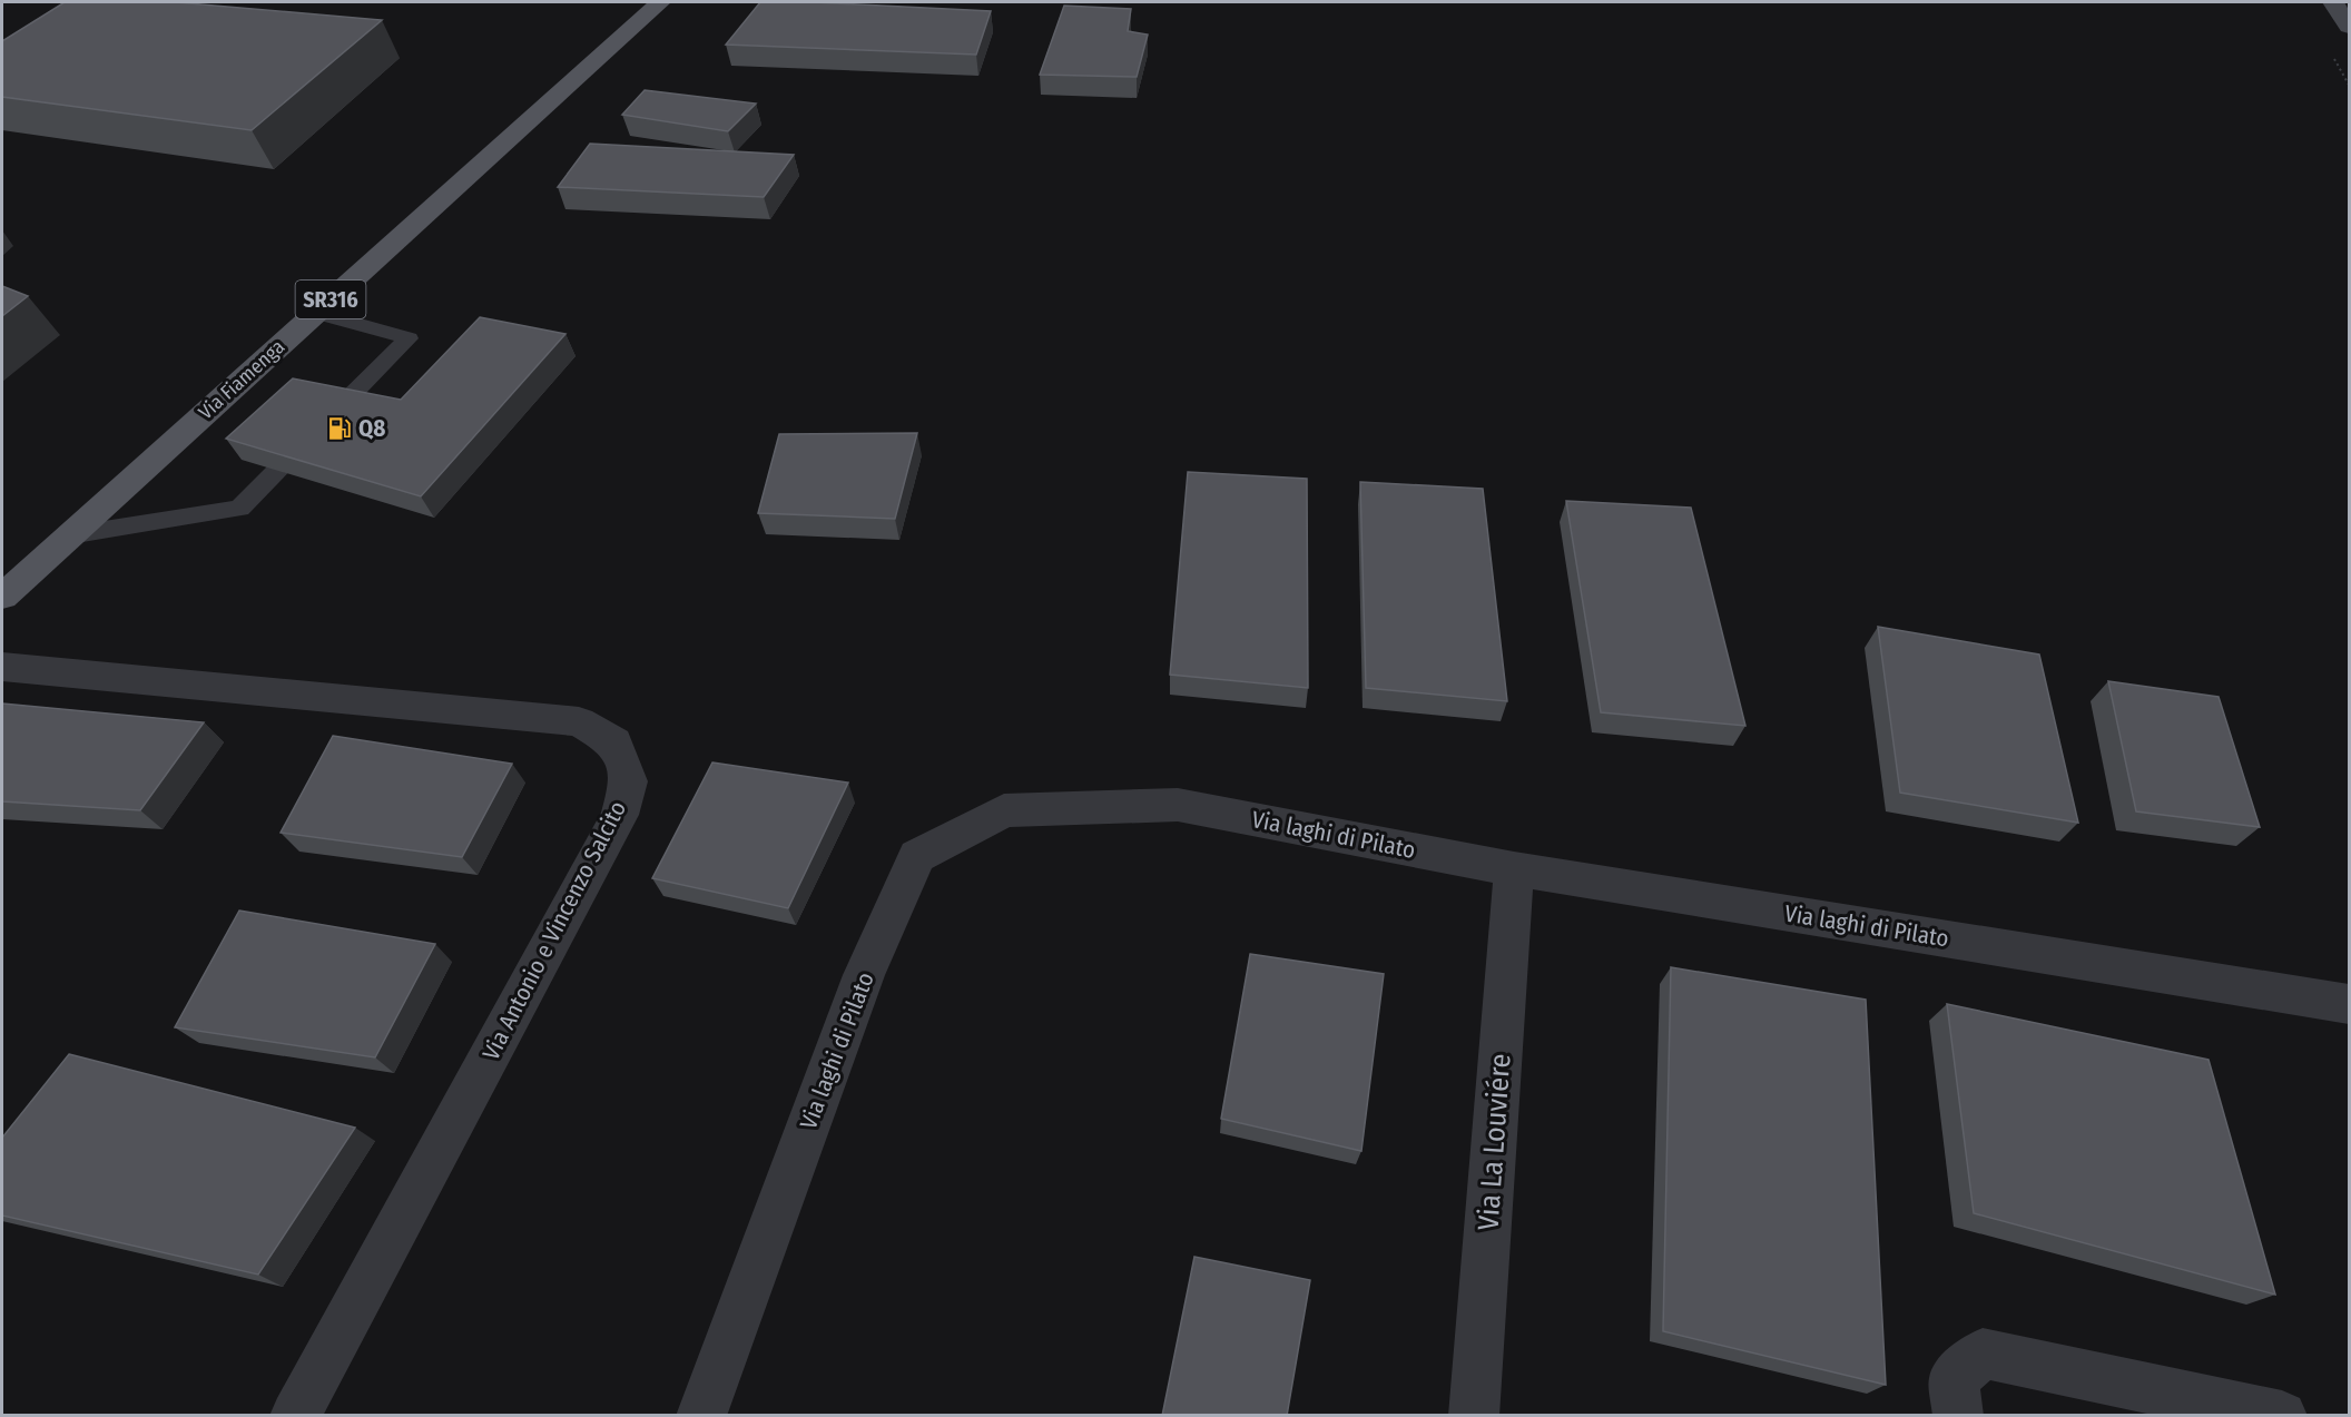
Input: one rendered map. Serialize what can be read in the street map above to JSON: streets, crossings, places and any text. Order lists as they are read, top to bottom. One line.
{"streets":{"main road":["SR316","Via Fiamenga"],"street":["Via laghi di Pilato","Via Antonio e Vincenzo Salcito","Via La Louviére"]},"crossings":[["Via laghi di Pilato","Via La Louviére"]],"places":{"fuel station":["Q8"]}}
